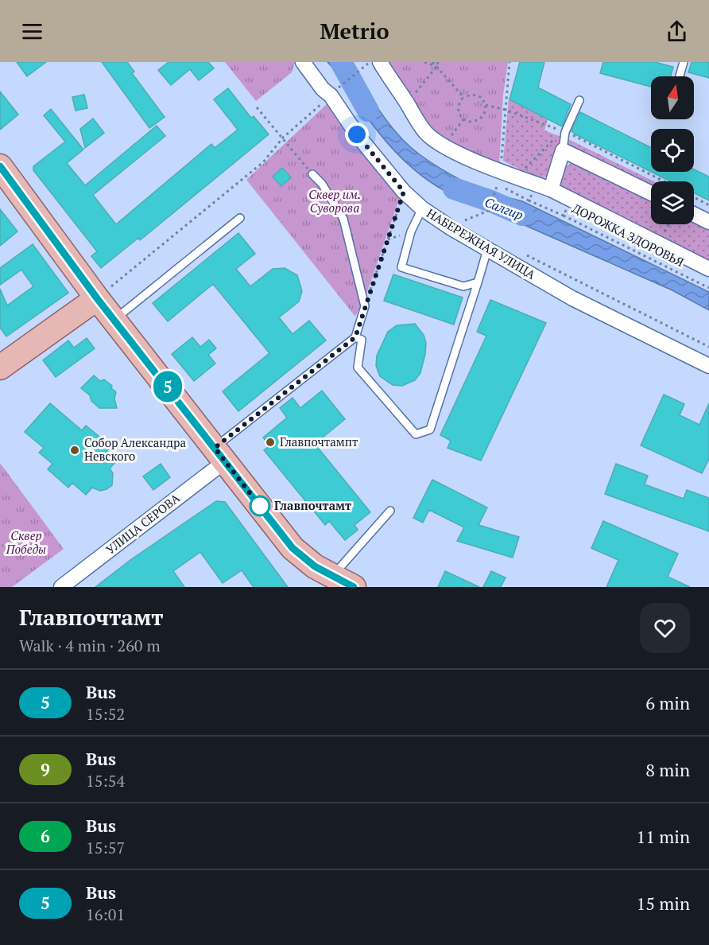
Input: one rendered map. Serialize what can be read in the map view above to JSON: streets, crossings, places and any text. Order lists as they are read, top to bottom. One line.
{"streets":{"street":["НАБЕРЕЖНАЯ УЛИЦА","УЛИЦА СЕРОВА"],"path":["ДОРОЖКА ЗДОРОВЬЯ"]},"water":["Салгир"],"parks":["Сквер им. Суворова","Сквер Победы"],"places":["Главпочтампт","Собор Александра Невского","Главпочтамт"],"lines":["bus line 5"],"north":"top","page":{"header":"Metrio","on_map":"5","heading":["Главпочтамт","Walk · 4 min · 260 m"],"list":[{"mark":"5","name":"Bus","note":"15:52","value":"6 min"},{"mark":"9","name":"Bus","note":"15:54","value":"8 min"},{"mark":"6","name":"Bus","note":"15:57","value":"11 min"},{"mark":"5","name":"Bus","note":"16:01","value":"15 min"}]}}
